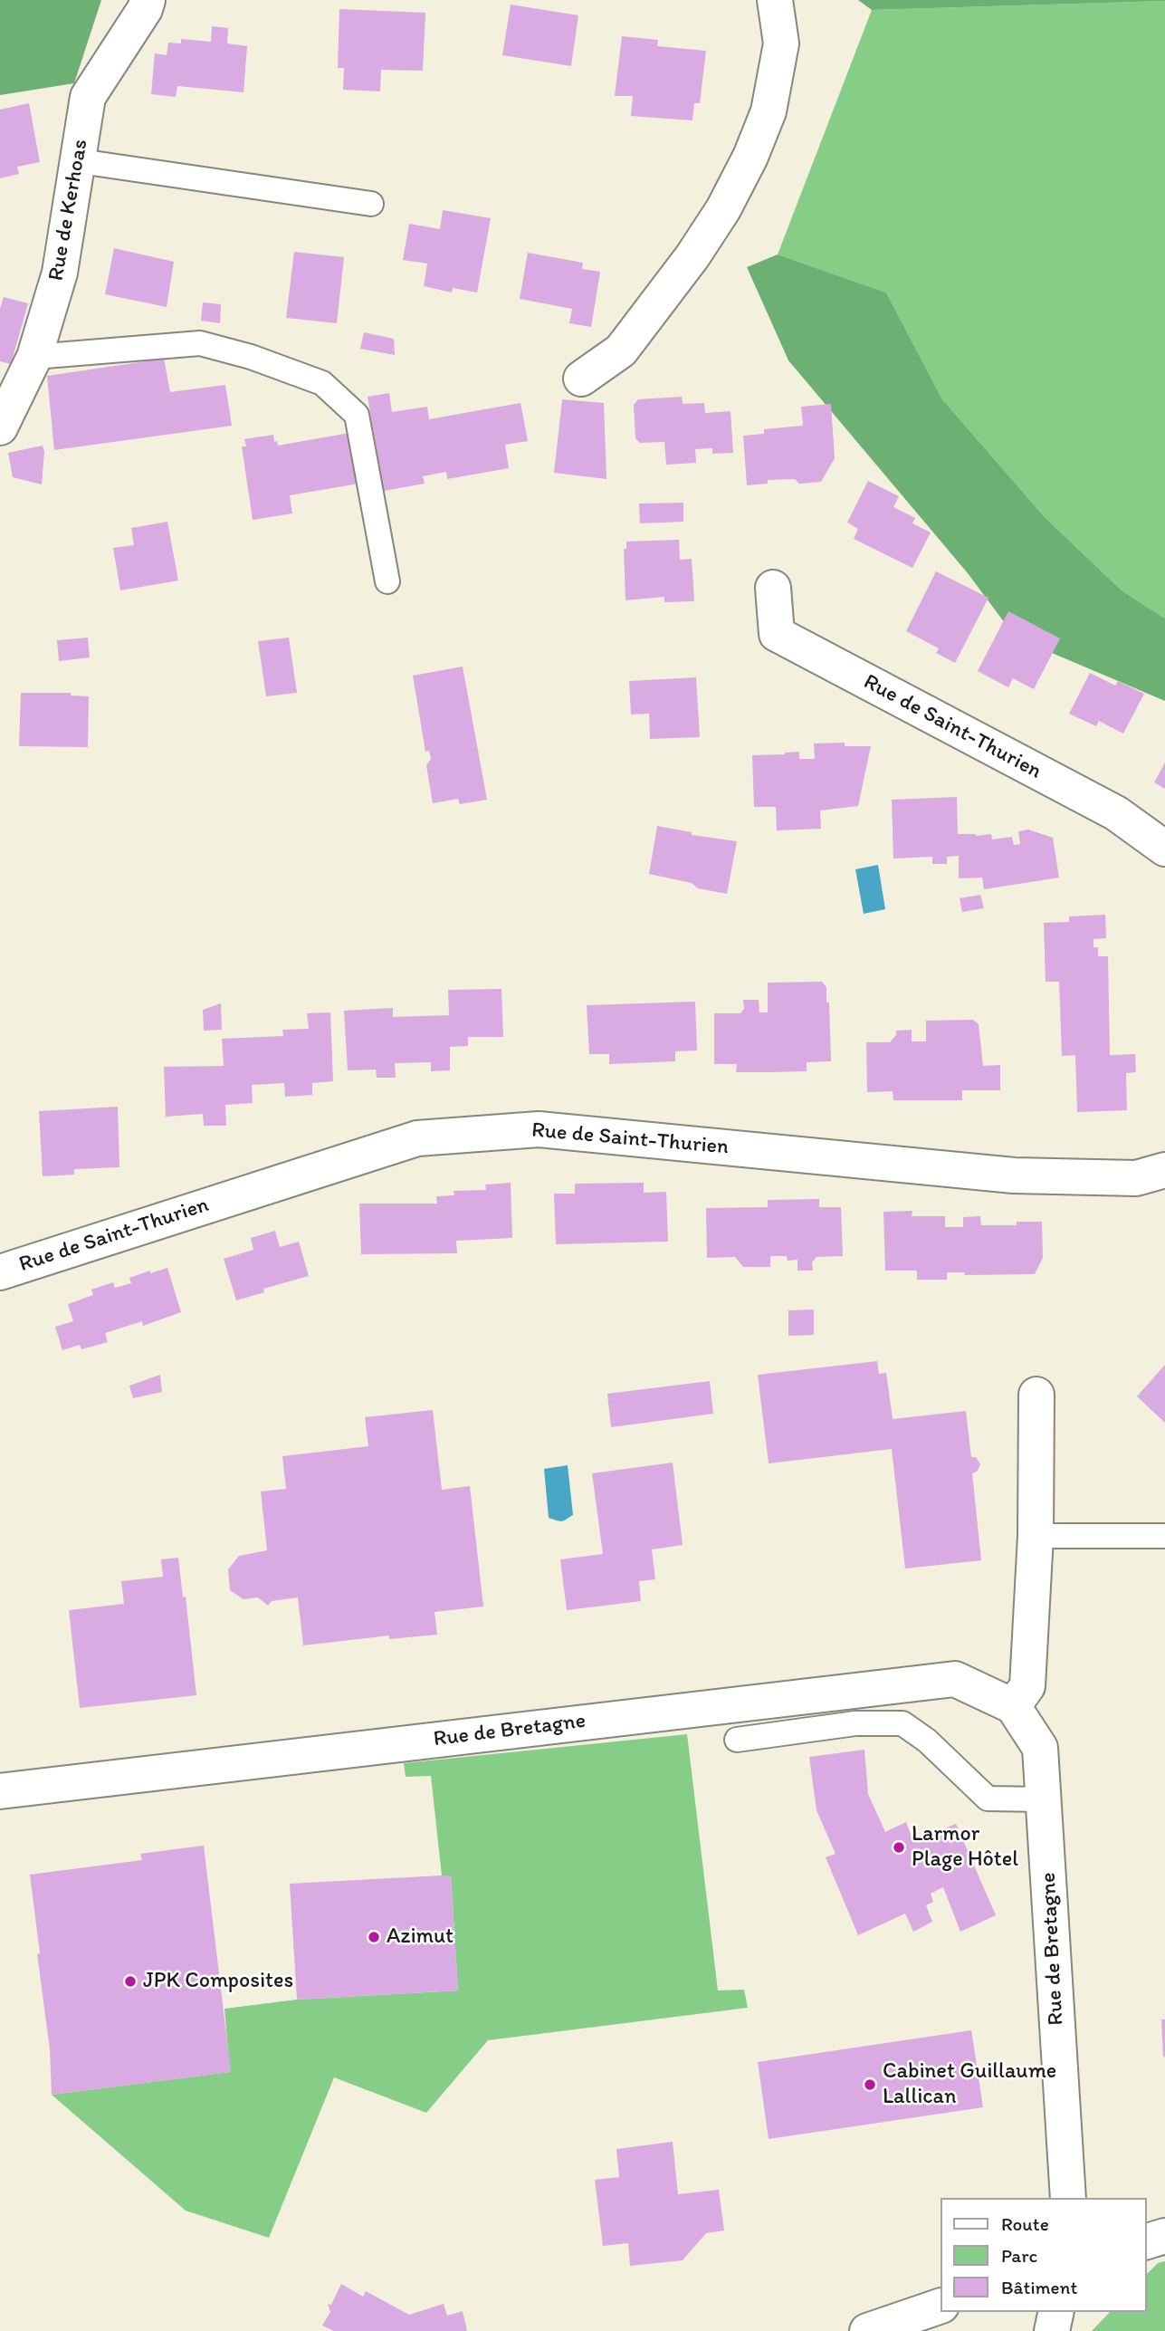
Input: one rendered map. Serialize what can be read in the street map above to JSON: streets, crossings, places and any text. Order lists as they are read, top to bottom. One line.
{"streets":{"street":["Rue de Kerhoas","Rue de Saint-Thurien","Rue de Bretagne"]},"places":["Larmor Plage Hôtel","Azimut","JPK Composites","Cabinet Guillaume Lallican"],"legend":["Route","Parc","Bâtiment"]}
